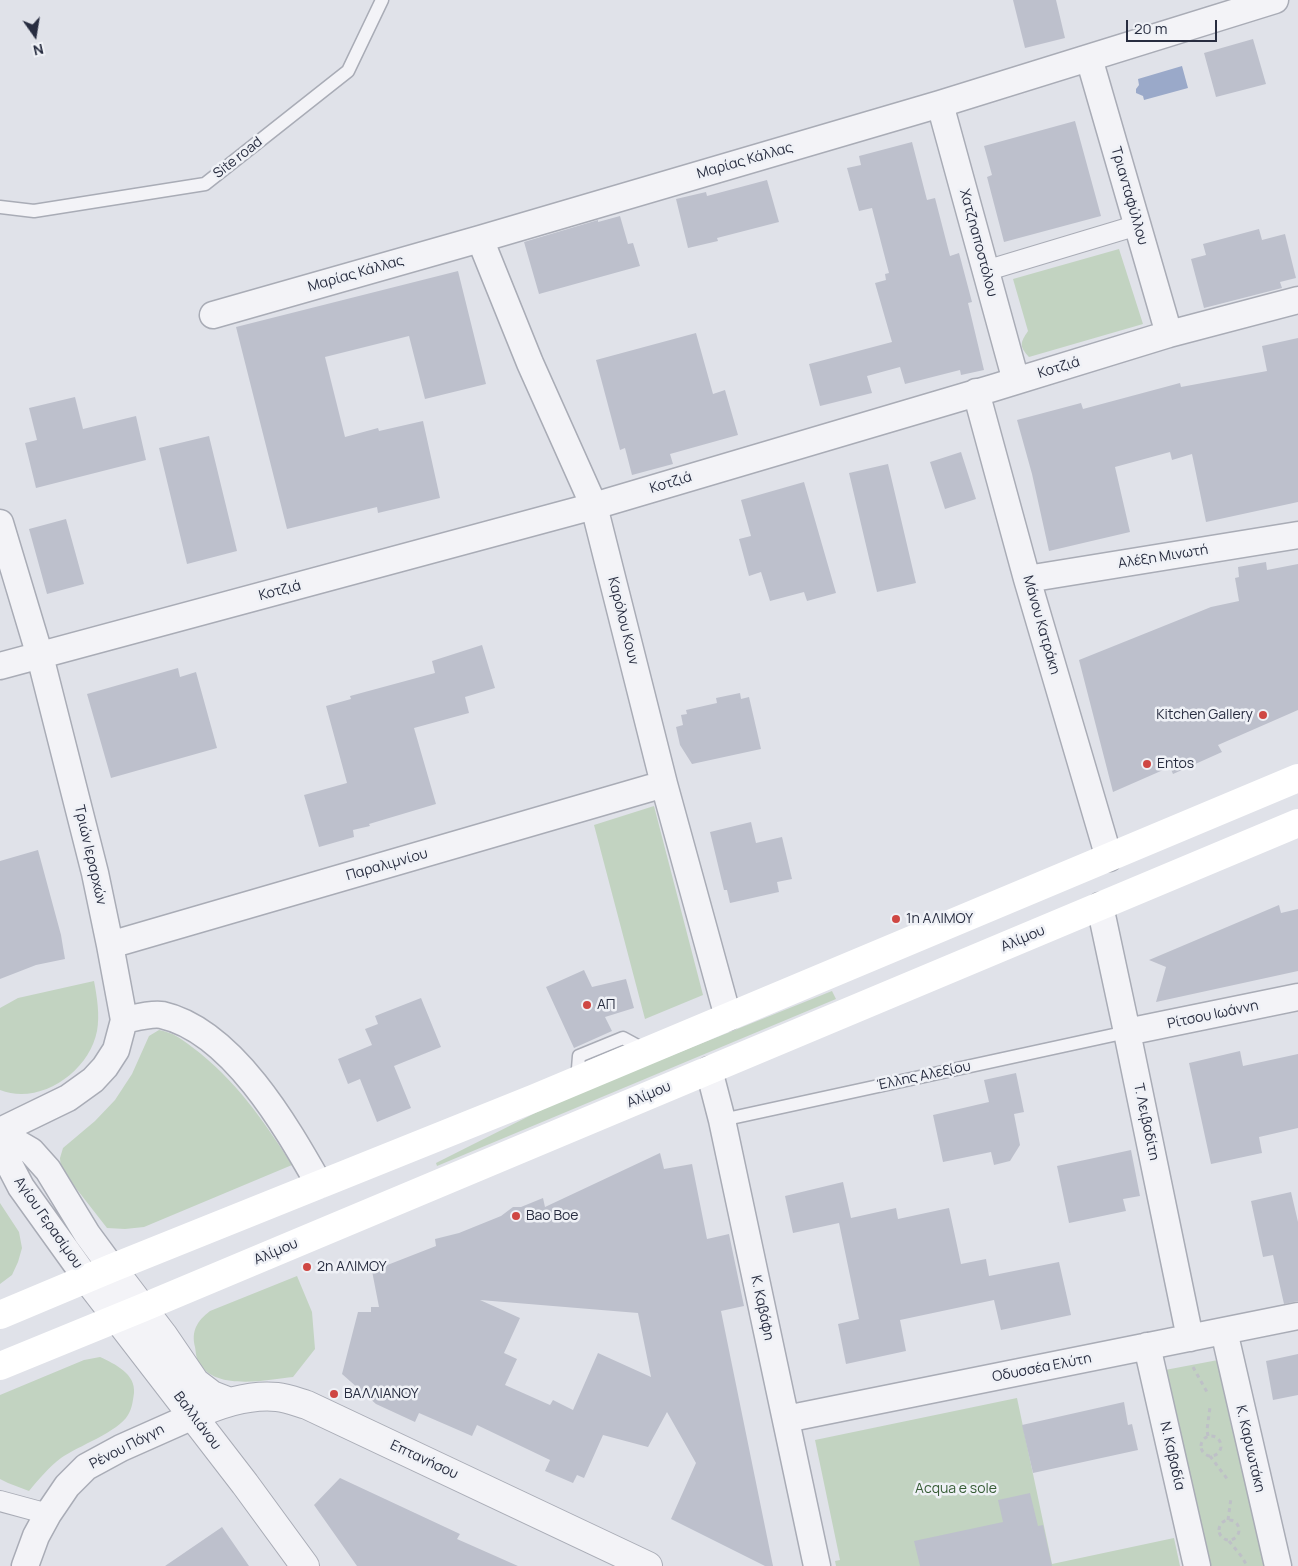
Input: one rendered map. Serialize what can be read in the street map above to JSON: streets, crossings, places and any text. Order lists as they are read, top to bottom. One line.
{"streets":{"main road":["Αλίμου"],"street":["Μαρίας Κάλλας","Τριανταφύλλου","Χατζηαποστόλου","Κοτζιά","Αλέξη Μινωτή","Καρόλου Κουν","Μάνου Κατράκη","Τριών Ιεραρχών","Παραλιμνίου","Ρίτσου Ιωάννη","Τ. Λειβαδίτη","Αγίου Γερασίμου","Κ. Καβάφη","Οδυσσέα Ελύτη","Βαλλιάνου","Ρένου Πόγγη","Κ. Καρυωτάκη","Ν. Καβαδία","Επτανήσου"],"lane":["Site road","Έλλης Αλεξίου"]},"crossings":[["Μαρίας Κάλλας","Τριανταφύλλου"],["Μαρίας Κάλλας","Χατζηαποστόλου"],["Μαρίας Κάλλας","Καρόλου Κουν"],["Τριανταφύλλου","Κοτζιά"],["Χατζηαποστόλου","Κοτζιά"],["Κοτζιά","Καρόλου Κουν"],["Κοτζιά","Μάνου Κατράκη"],["Κοτζιά","Τριών Ιεραρχών"],["Αλέξη Μινωτή","Μάνου Κατράκη"],["Καρόλου Κουν","Παραλιμνίου"],["Τριών Ιεραρχών","Παραλιμνίου"],["Τριών Ιεραρχών","Αγίου Γερασίμου"],["Αλίμου","Τ. Λειβαδίτη"],["Αλίμου","Κ. Καβάφη"],["Αλίμου","Βαλλιάνου"],["Ρίτσου Ιωάννη","Έλλης Αλεξίου"],["Ρίτσου Ιωάννη","Τ. Λειβαδίτη"],["Έλλης Αλεξίου","Τ. Λειβαδίτη"],["Έλλης Αλεξίου","Κ. Καβάφη"],["Τ. Λειβαδίτη","Οδυσσέα Ελύτη"],["Αγίου Γερασίμου","Βαλλιάνου"],["Κ. Καβάφη","Οδυσσέα Ελύτη"],["Οδυσσέα Ελύτη","Κ. Καρυωτάκη"],["Οδυσσέα Ελύτη","Ν. Καβαδία"],["Βαλλιάνου","Ρένου Πόγγη"],["Βαλλιάνου","Επτανήσου"],["Ρένου Πόγγη","Επτανήσου"]],"parks":["Acqua e sole"],"places":["Kitchen Gallery","Entos","1η ΑΛΙΜΟΥ","ΑΠ","Bao Boe","2η ΑΛΙΜΟΥ","ΒΑΛΛΙΑΝΟΥ"],"scale_bar":"20 m","north":"bottom"}
